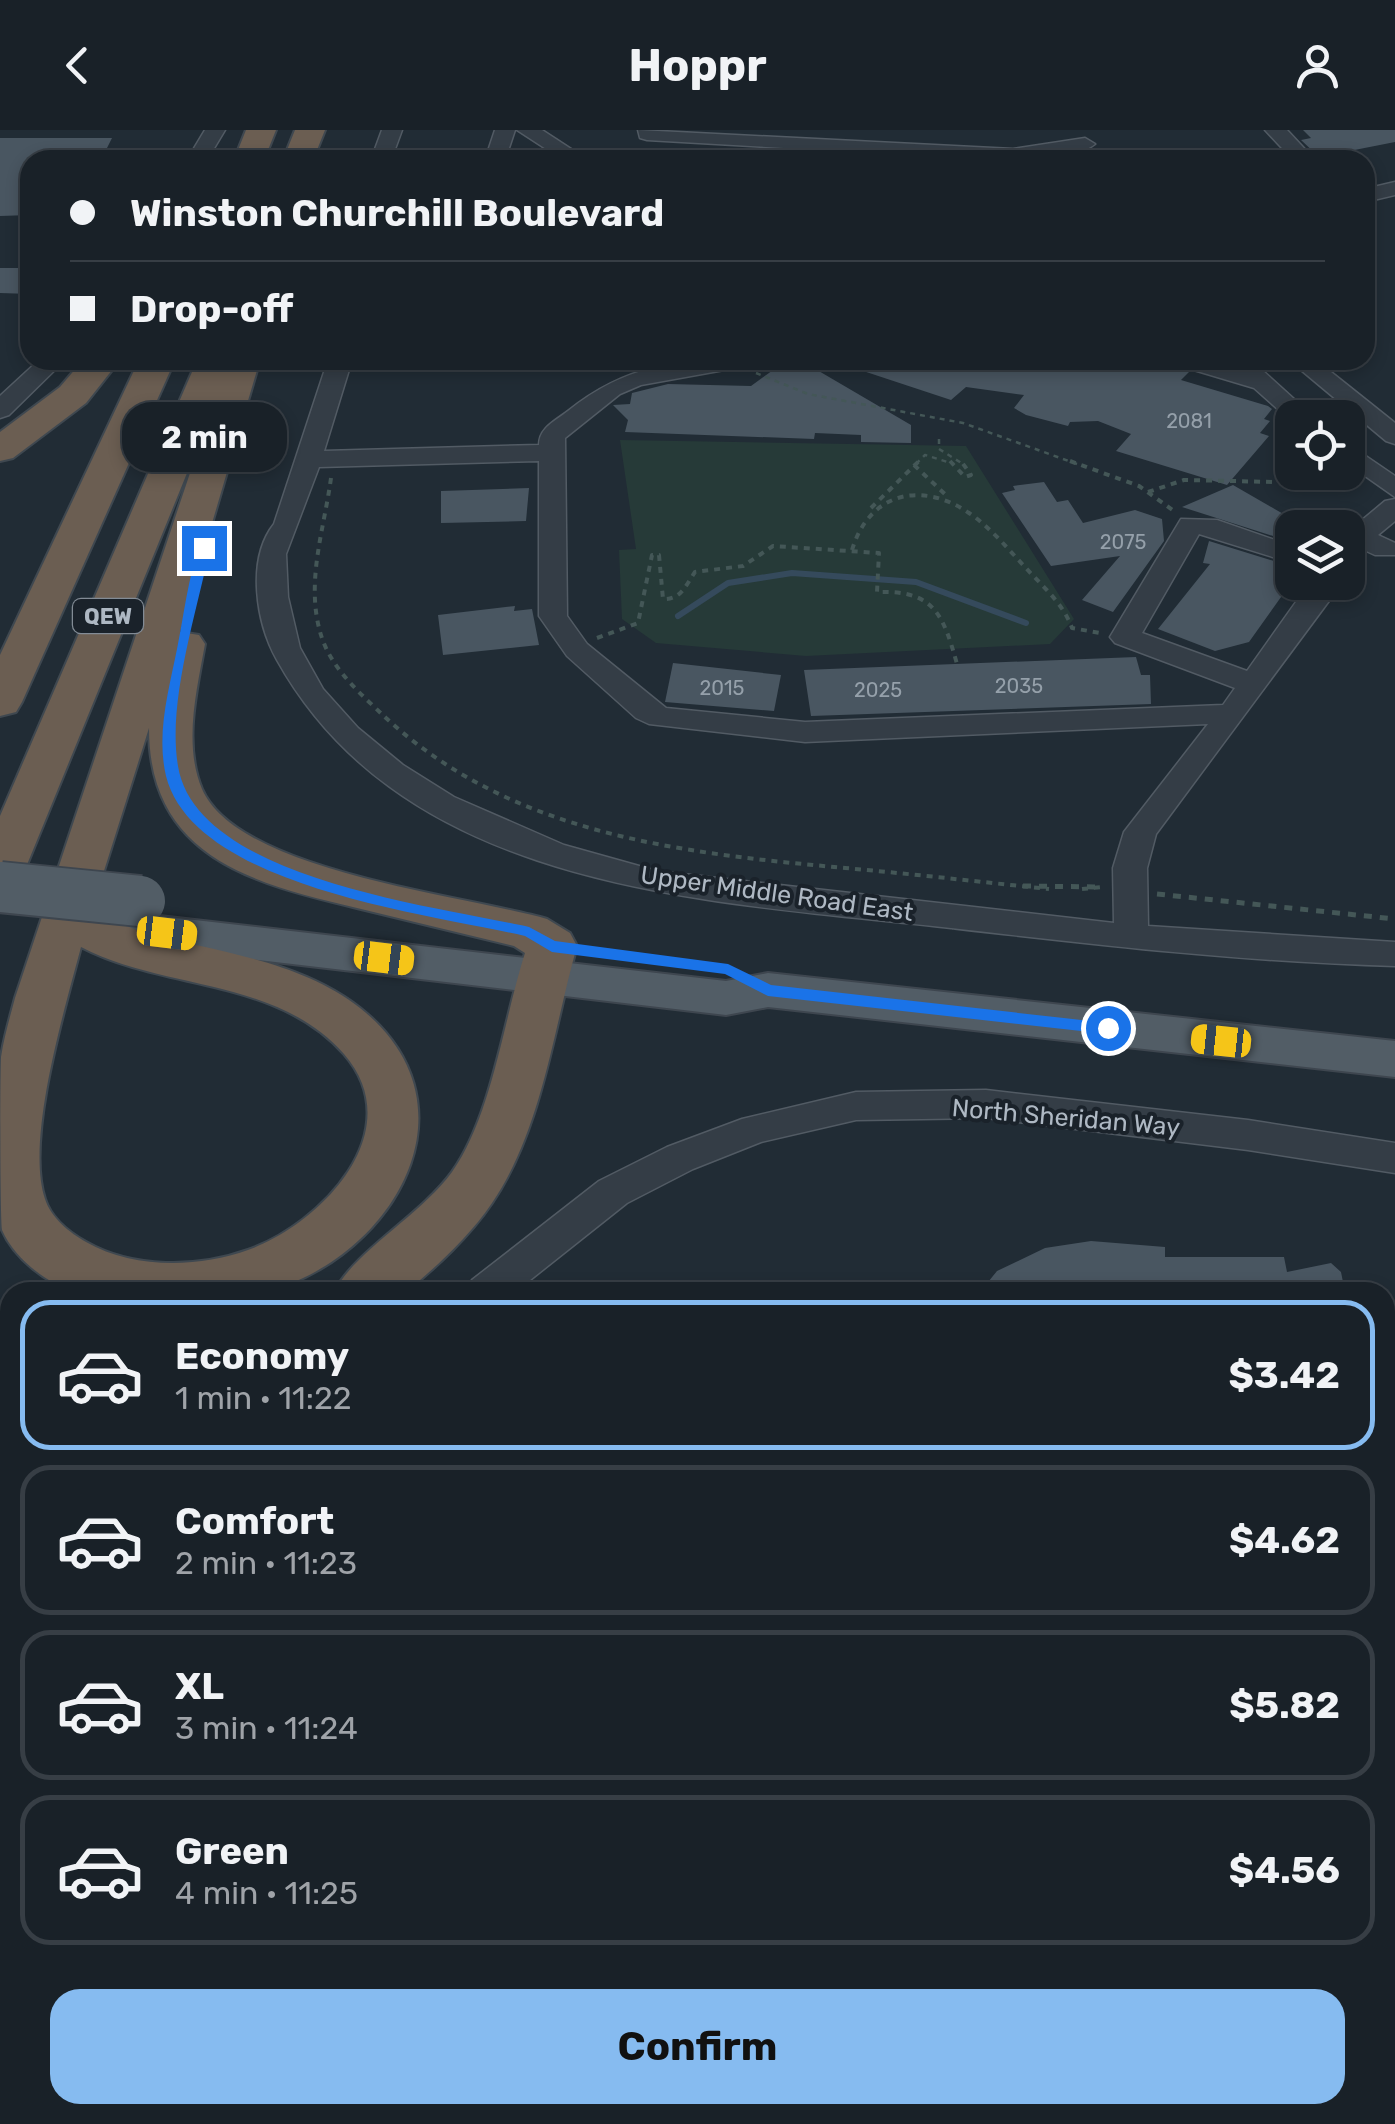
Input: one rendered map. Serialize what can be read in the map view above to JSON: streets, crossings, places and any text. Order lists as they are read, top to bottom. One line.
{"streets":{"highway":["QEW"],"street":["Upper Middle Road East","North Sheridan Way"]},"house_numbers":["2081","2075","2035","2015","2025"],"page":{"header":"Hoppr","banner":["Winston Churchill Boulevard","Drop-off"],"bubble":"2 min","list":[{"name":"Economy","note":"1 min · 11:22","value":"$3.42"},{"name":"Comfort","note":"2 min · 11:23","value":"$4.62"},{"name":"XL","note":"3 min · 11:24","value":"$5.82"},{"name":"Green","note":"4 min · 11:25","value":"$4.56"}],"buttons":"Confirm"}}
